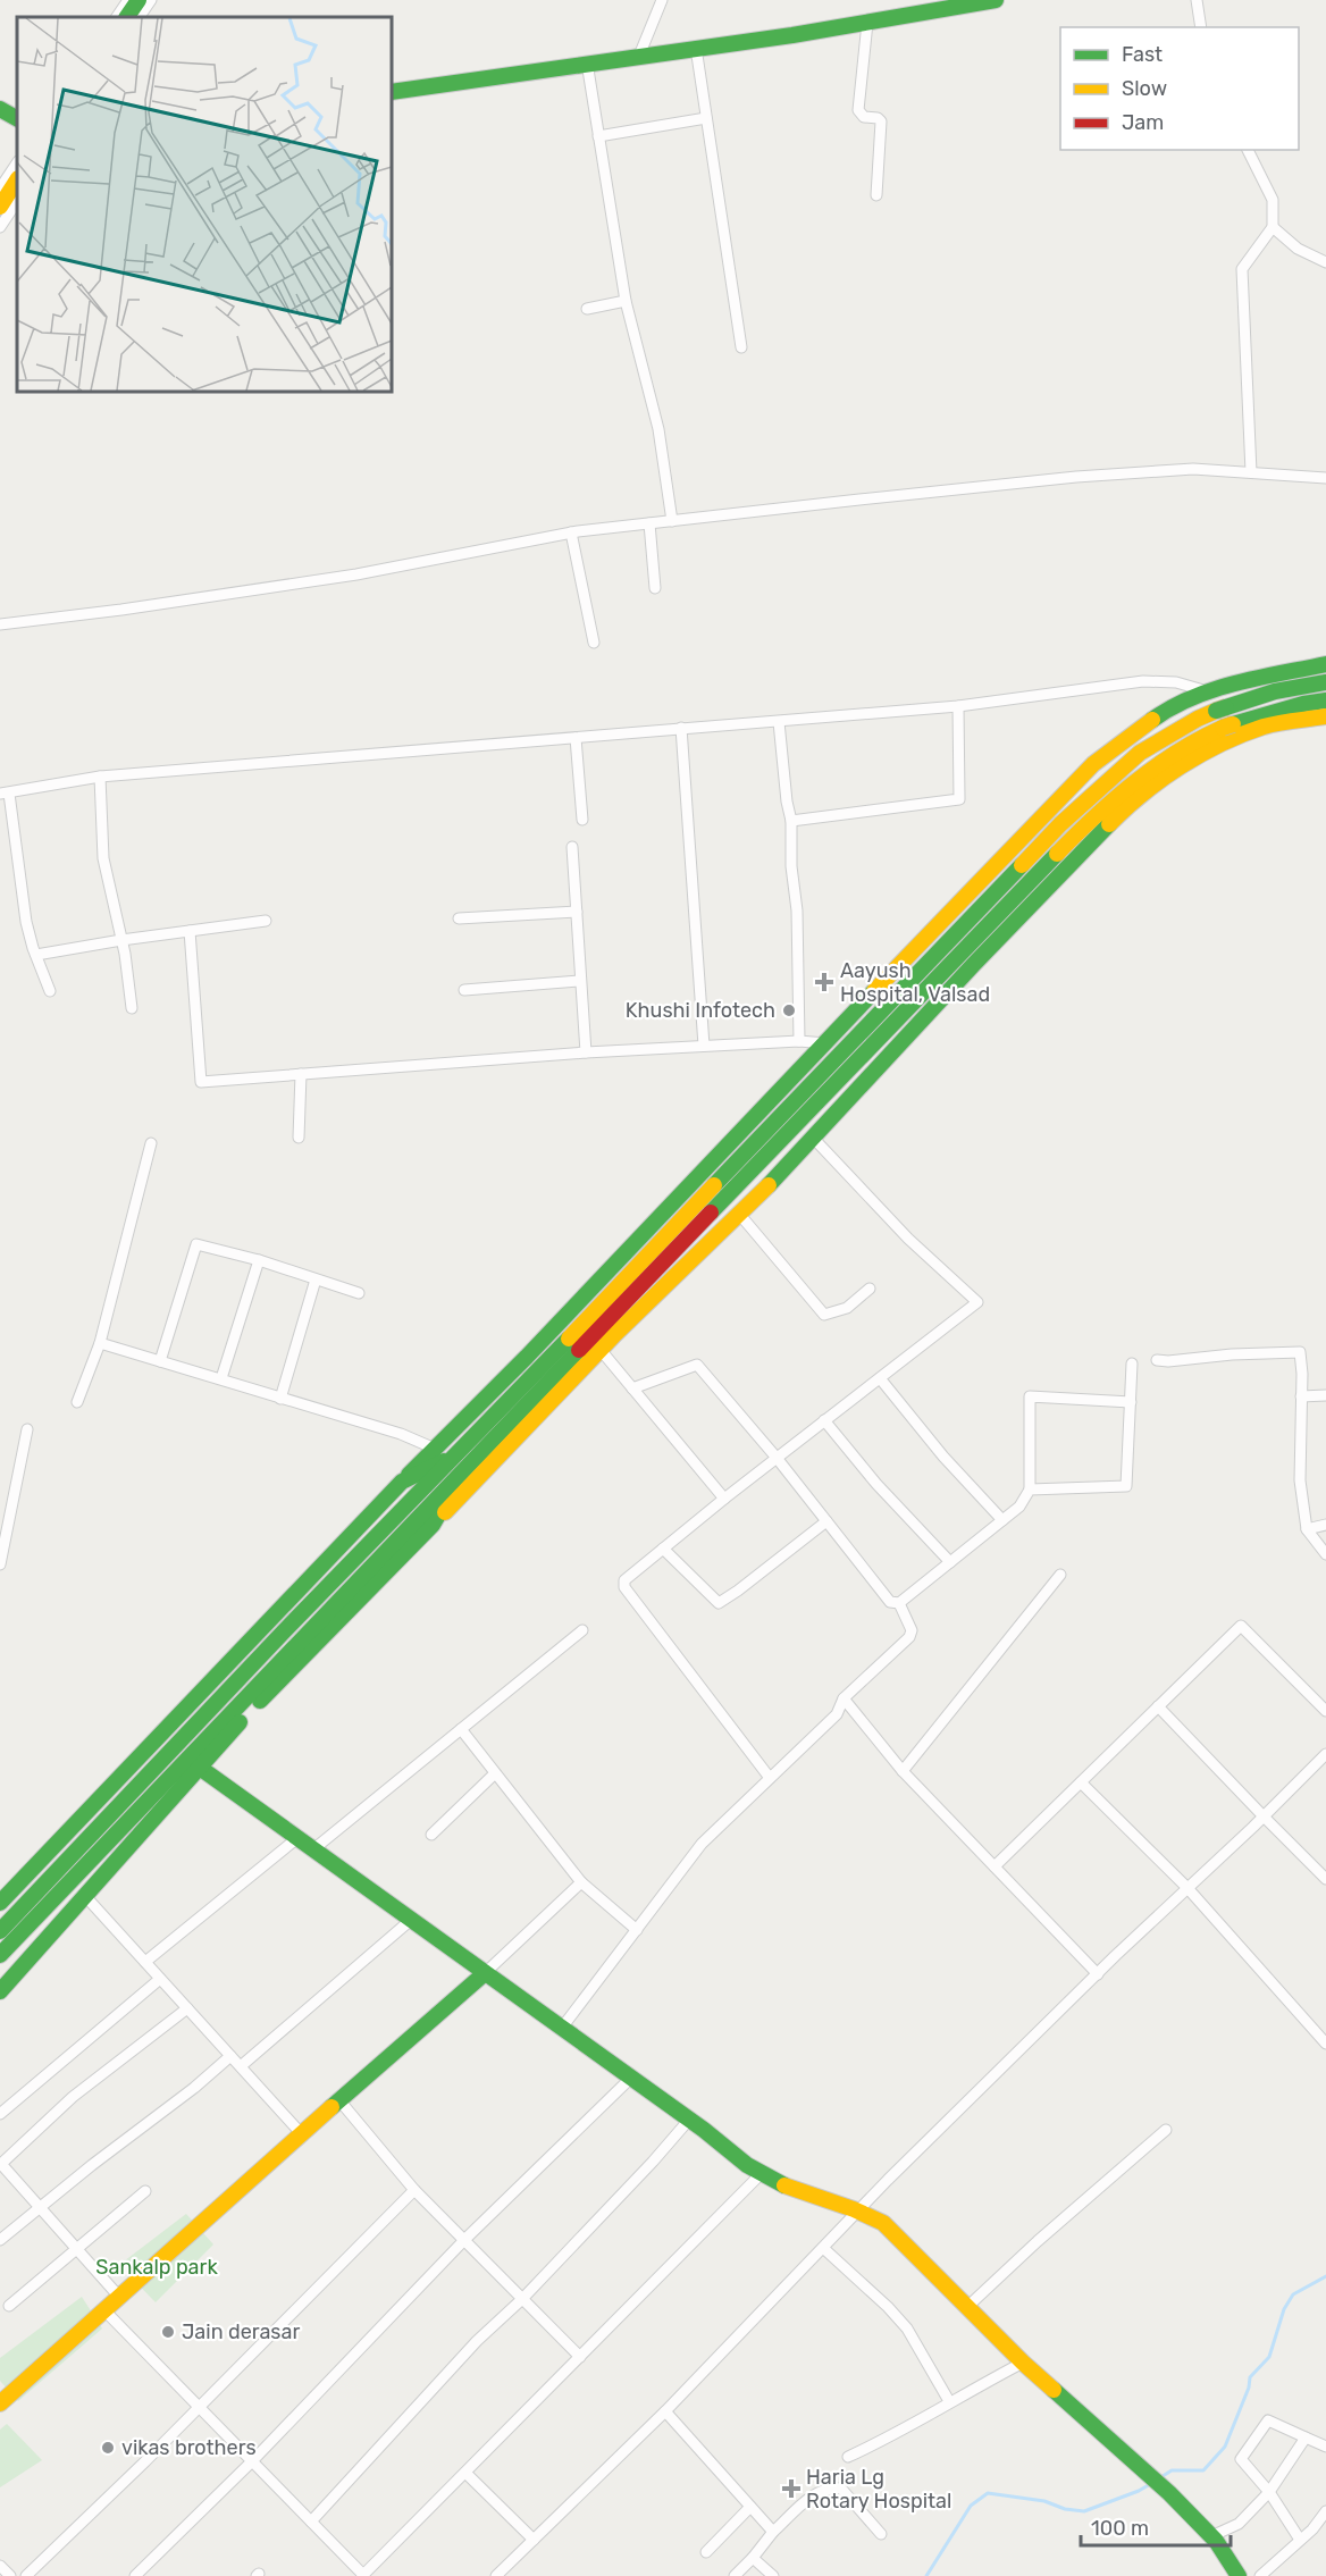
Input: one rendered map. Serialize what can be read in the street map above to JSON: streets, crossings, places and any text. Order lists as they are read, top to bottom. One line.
{"parks":["Sankalp park"],"places":{"health":["Aayush Hospital, Valsad","Haria Lg Rotary Hospital"],"other":["Khushi Infotech","Jain derasar","vikas brothers"]},"legend":["Fast","Slow","Jam"],"scale_bar":"100 m"}
